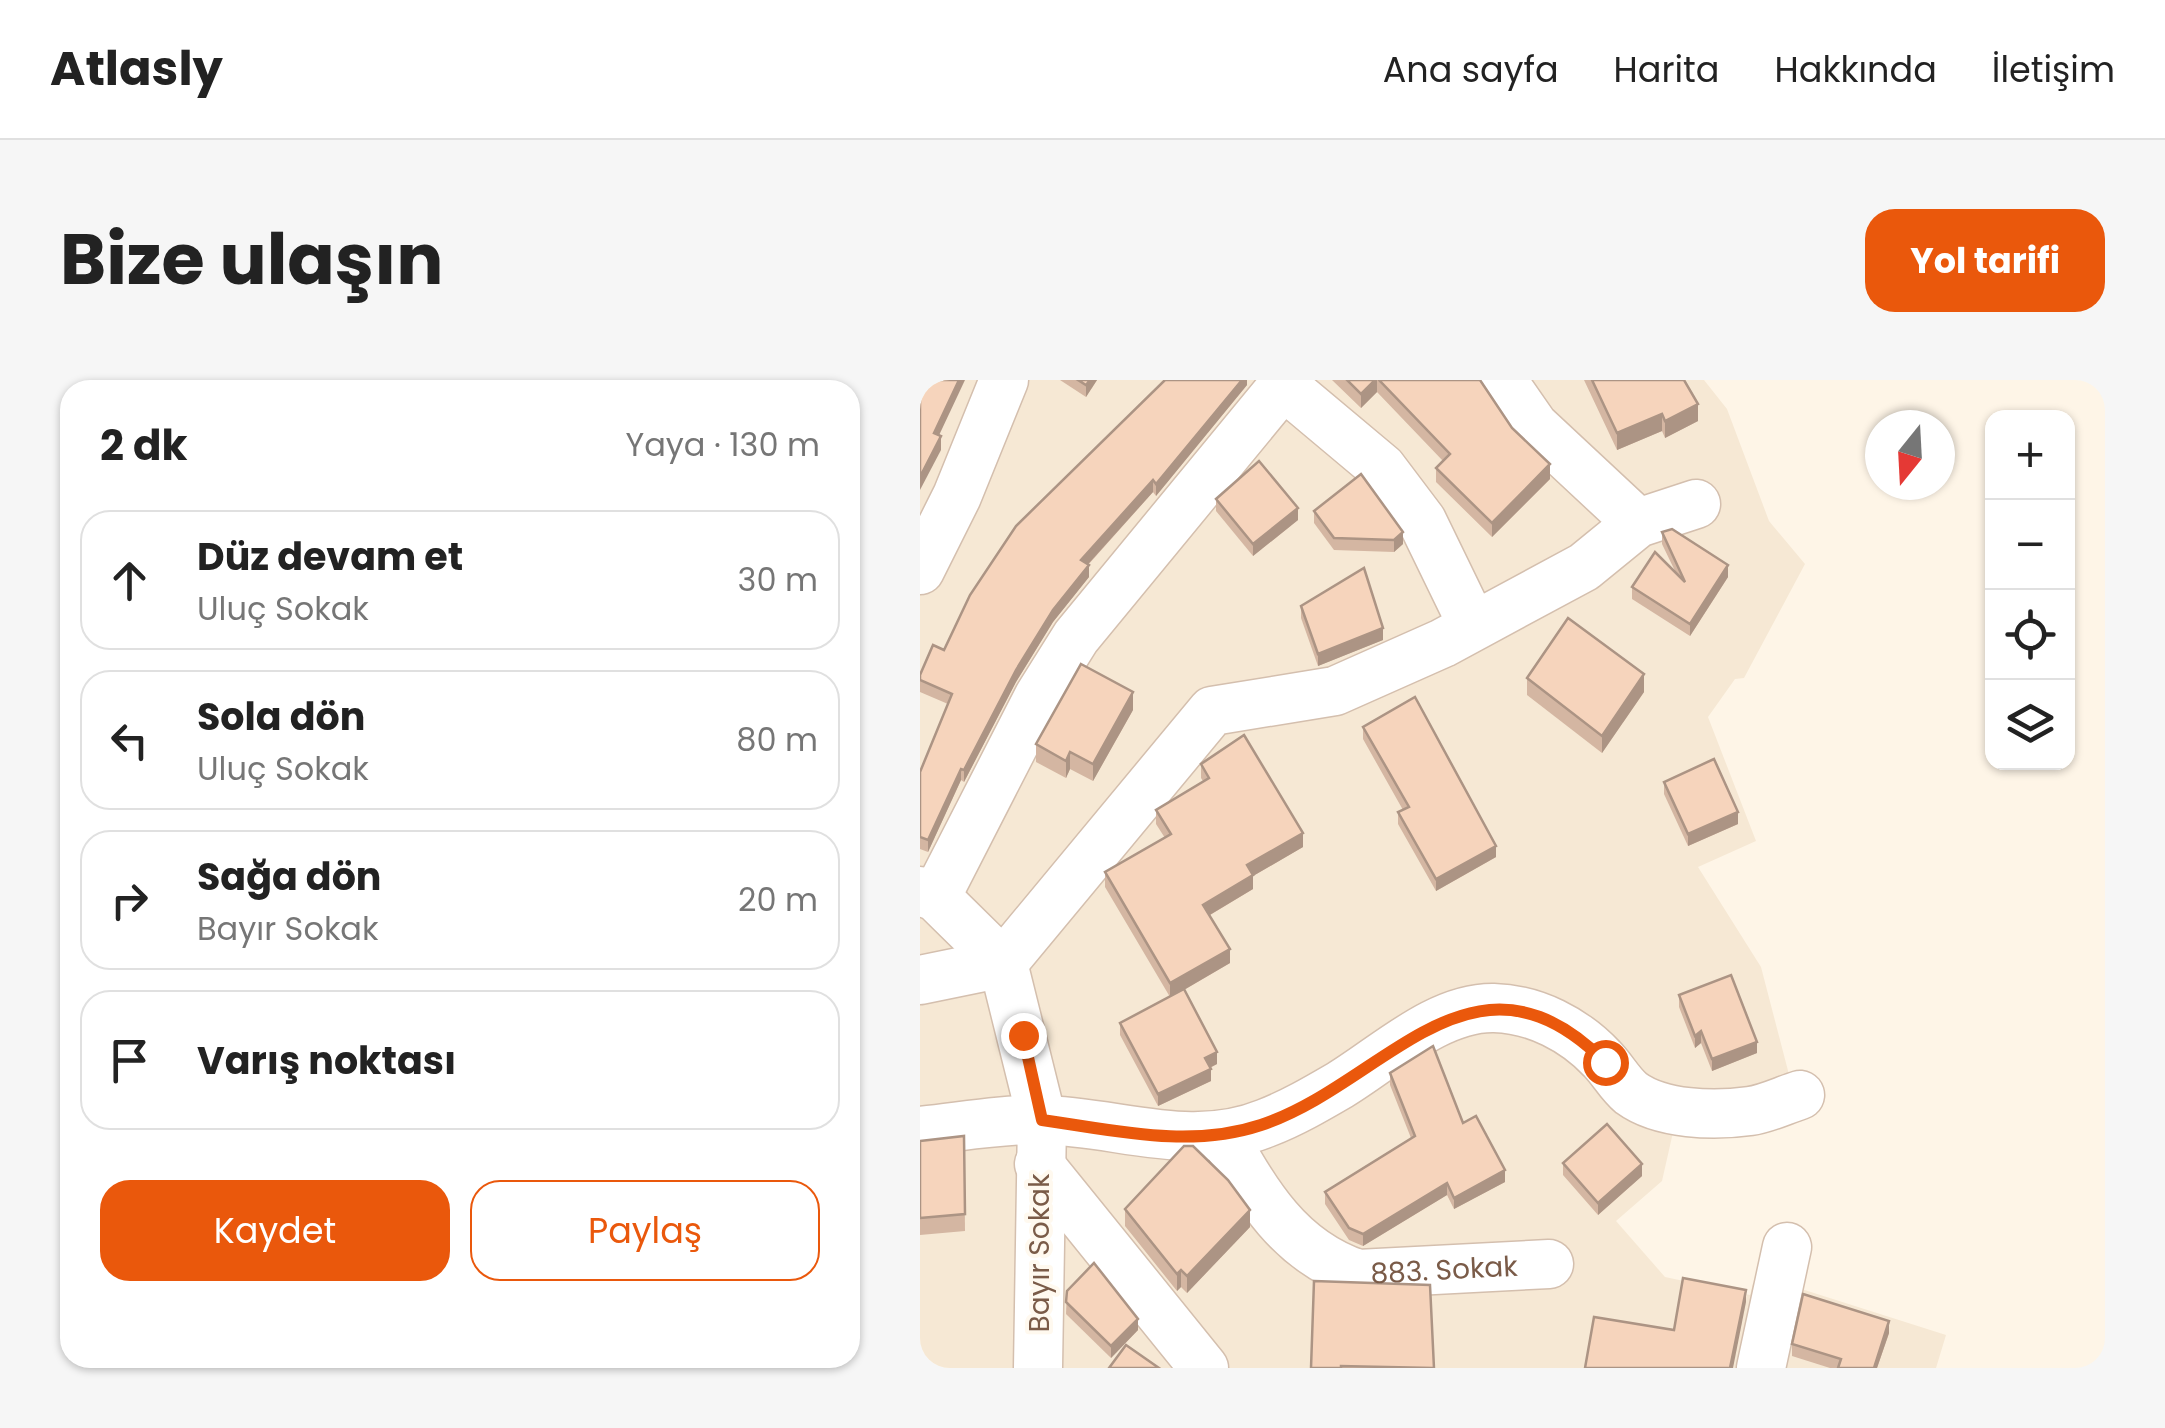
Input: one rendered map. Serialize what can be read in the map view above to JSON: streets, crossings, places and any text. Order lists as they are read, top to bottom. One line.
{"streets":{"street":["Bayır Sokak","883. Sokak"]},"north":"bottom","page":{"header":"Atlasly","nav":["Ana sayfa","Harita","Hakkında","İletişim"],"title":"Bize ulaşın","buttons":["Yol tarifi",["Kaydet","Paylaş"]],"heading":["2 dk","Yaya · 130 m"],"map_buttons":["+","−"],"list":[["Düz devam et","Uluç Sokak","30 m"],["Sola dön","Uluç Sokak","80 m"],["Sağa dön","Bayır Sokak","20 m"],"Varış noktası"]}}
